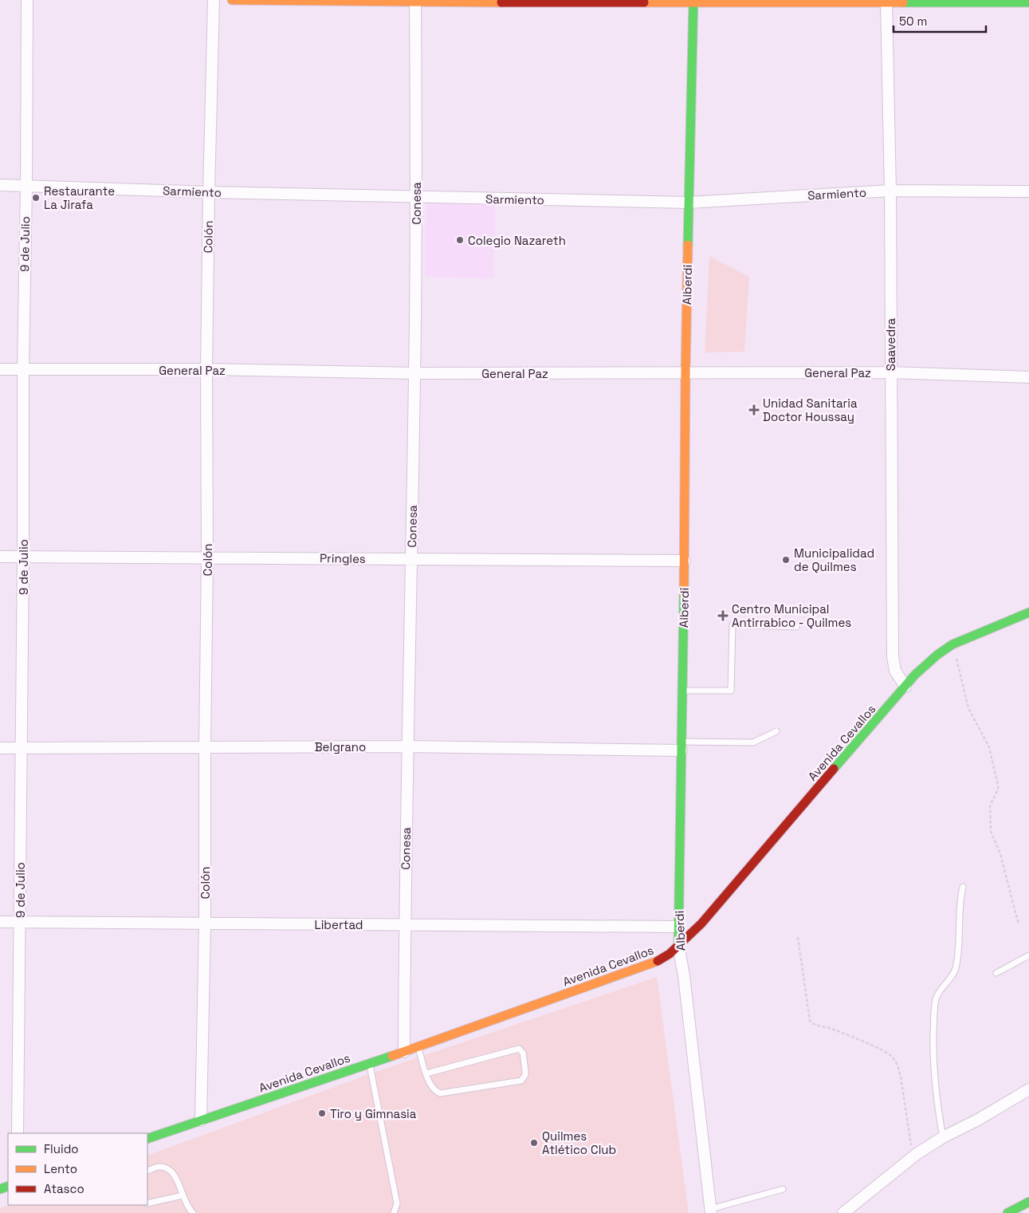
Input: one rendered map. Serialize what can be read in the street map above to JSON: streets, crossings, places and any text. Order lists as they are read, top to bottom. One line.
{"streets":{"main road":["Alberdi","Avenida Cevallos"],"street":["Sarmiento","Conesa","Colón","9 de Julio","Saavedra","General Paz","Pringles","Belgrano","Libertad"]},"crossings":[["Sarmiento","Conesa"],["Sarmiento","Colón"],["Sarmiento","9 de Julio"],["Sarmiento","Alberdi"],["Sarmiento","Saavedra"],["Conesa","General Paz"],["Conesa","Pringles"],["Conesa","Avenida Cevallos"],["Conesa","Belgrano"],["Conesa","Libertad"],["Colón","General Paz"],["Colón","Pringles"],["Colón","Avenida Cevallos"],["Colón","Belgrano"],["Colón","Libertad"],["9 de Julio","General Paz"],["9 de Julio","Pringles"],["9 de Julio","Belgrano"],["9 de Julio","Libertad"],["Alberdi","General Paz"],["Alberdi","Pringles"],["Alberdi","Avenida Cevallos"],["Alberdi","Belgrano"],["Alberdi","Libertad"],["Saavedra","General Paz"],["Saavedra","Avenida Cevallos"]],"places":{"other":["Restaurante La Jirafa","Colegio Nazareth","Municipalidad de Quilmes","Tiro y Gimnasia","Quilmes Atlético Club"],"health":["Unidad Sanitaria Doctor Houssay","Centro Municipal Antirrabico - Quilmes"]},"legend":["Fluido","Lento","Atasco"],"scale_bar":"50 m"}
